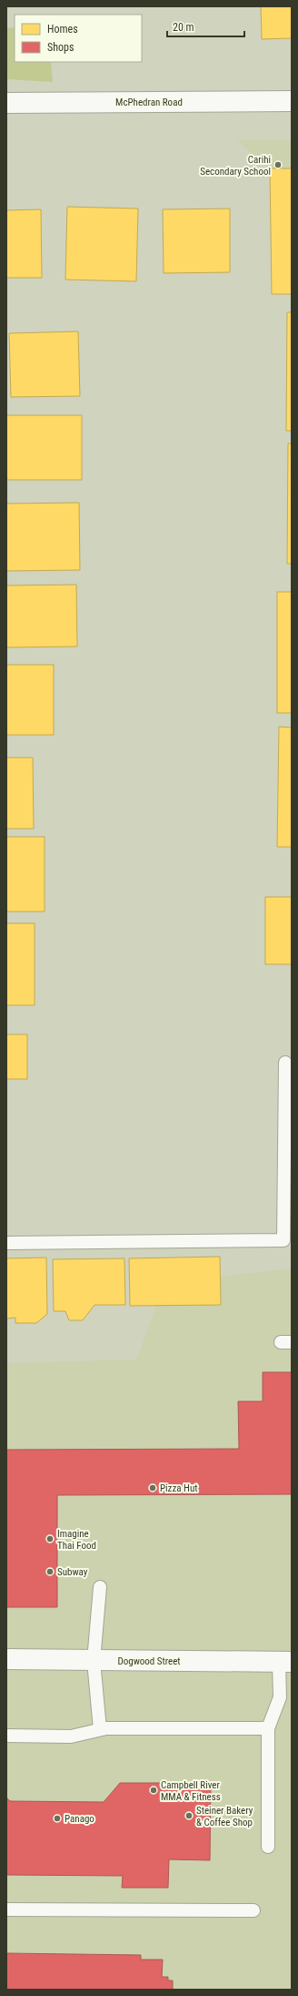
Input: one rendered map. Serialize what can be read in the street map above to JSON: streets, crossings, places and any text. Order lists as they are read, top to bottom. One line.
{"streets":{"street":["McPhedran Road","Dogwood Street"]},"places":["Carihi Secondary School","Pizza Hut","Imagine Thai Food","Subway","Campbell River MMA & Fitness","Steiner Bakery & Coffee Shop","Panago"],"legend":["Homes","Shops"],"scale_bar":"20 m"}
